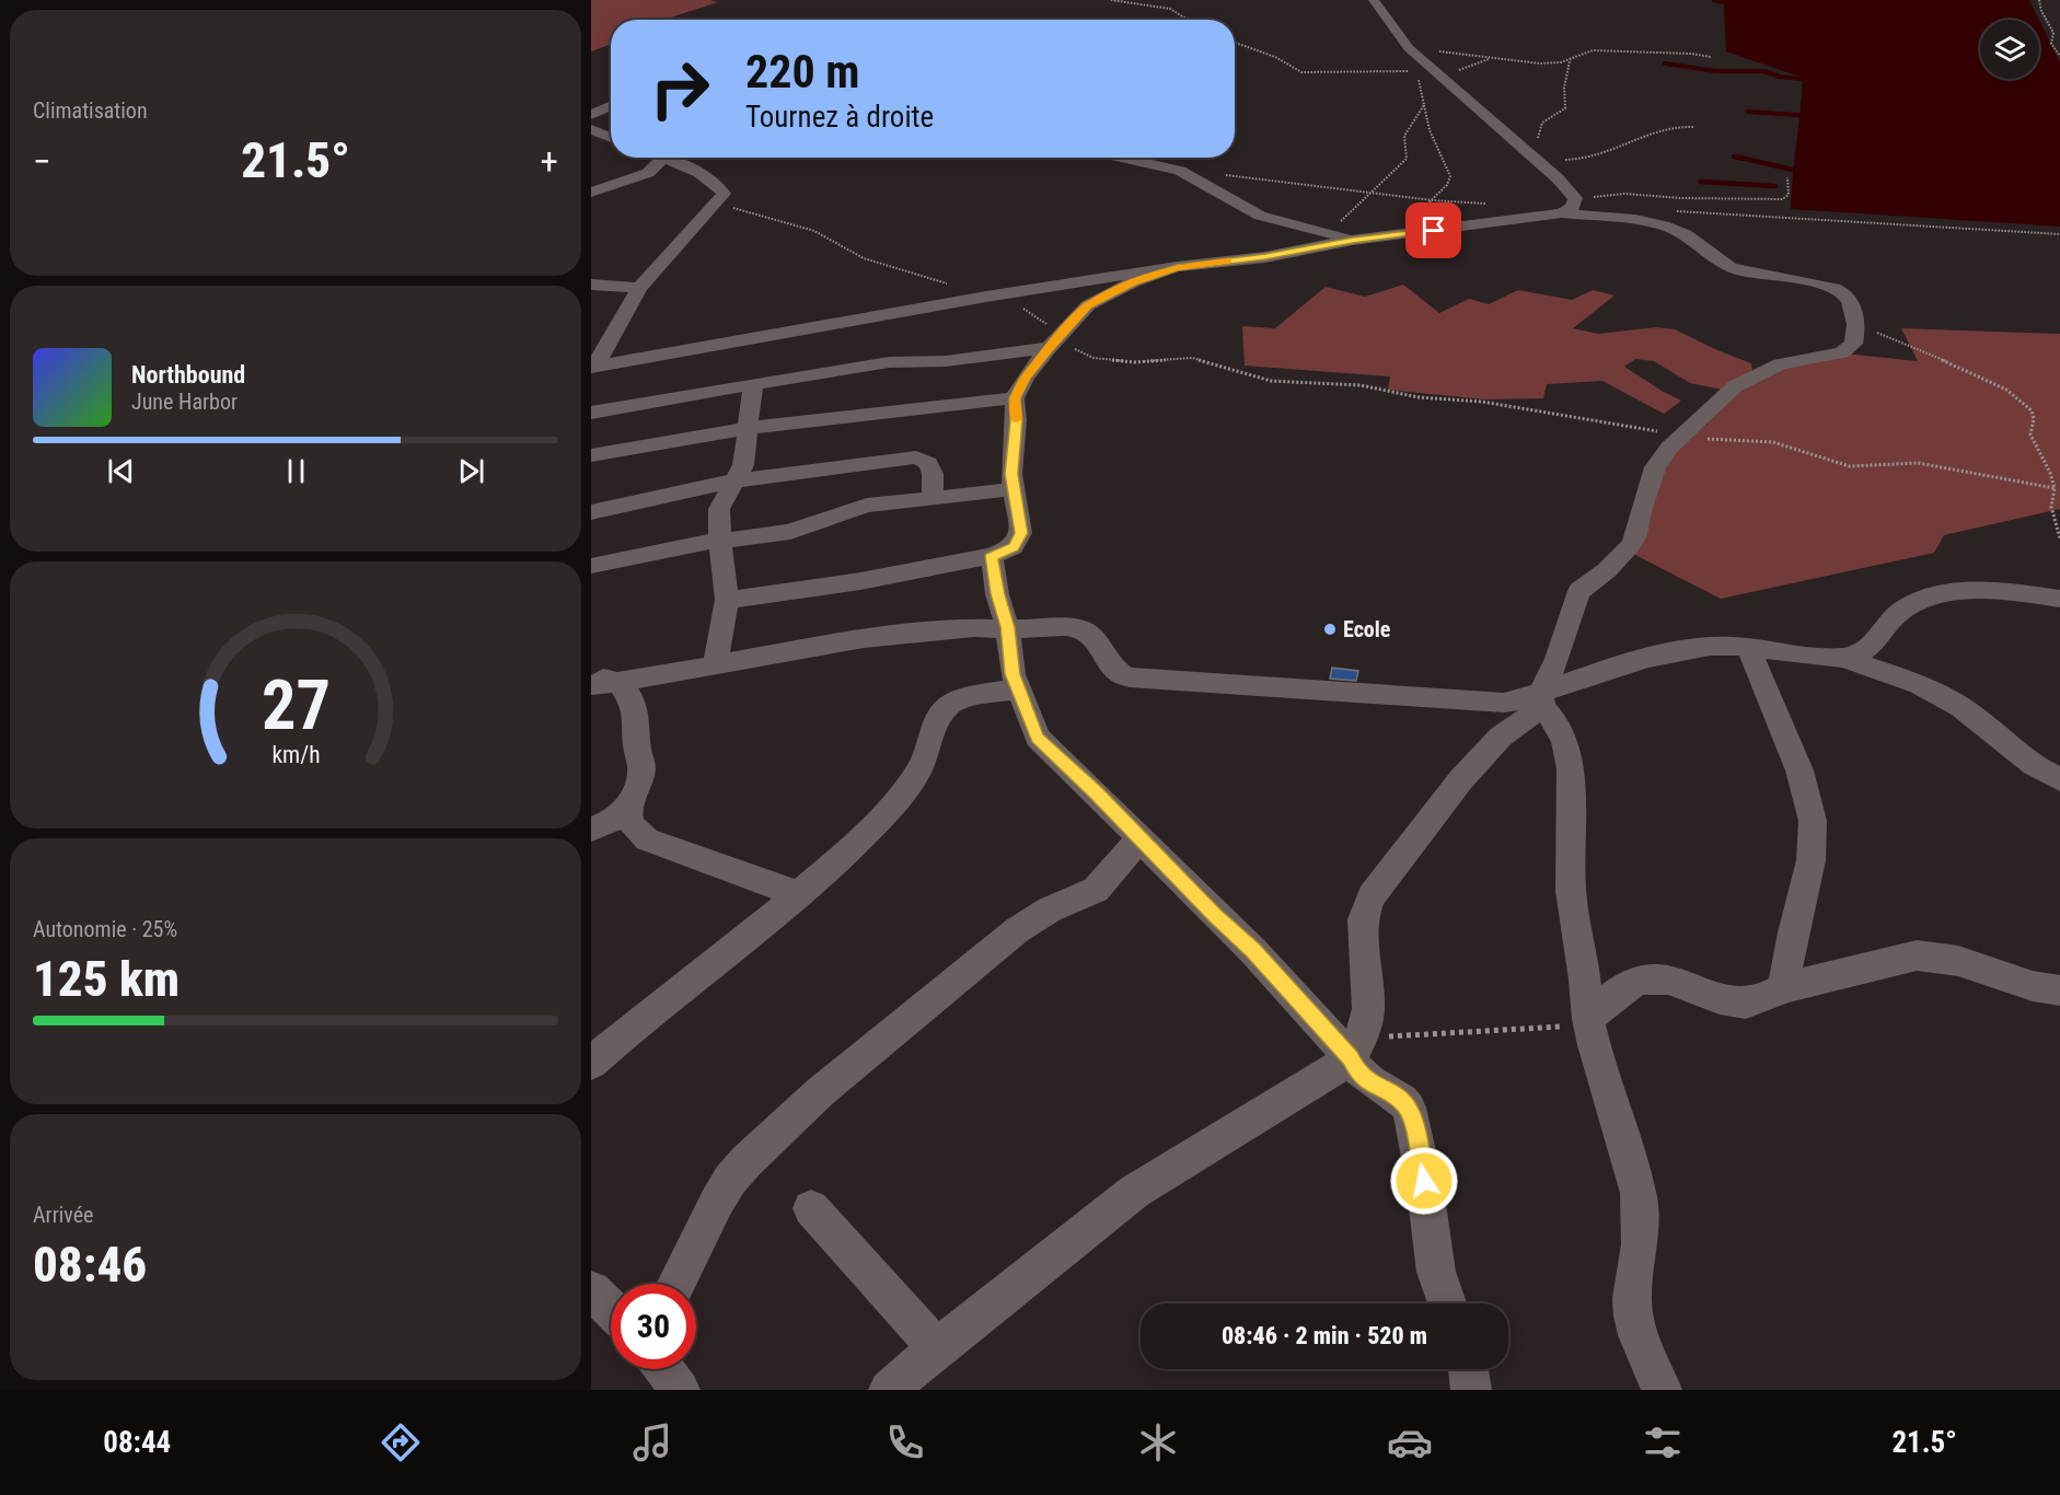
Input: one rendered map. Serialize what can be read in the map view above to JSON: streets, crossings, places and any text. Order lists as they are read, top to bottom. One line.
{"places":["Ecole"],"page":{"tile":["Climatisation",["Autonomie · 25%","125 km"],["Arrivée","08:46"]],"turn":["220 m","Tournez à droite"],"heat":["−","21.5°","+"],"song":["Northbound","June Harbor"],"limit":"30","trip":"08:46 · 2 min · 520 m","tabs":["08:44","21.5°"],"gauge":["27","km/h"]}}
